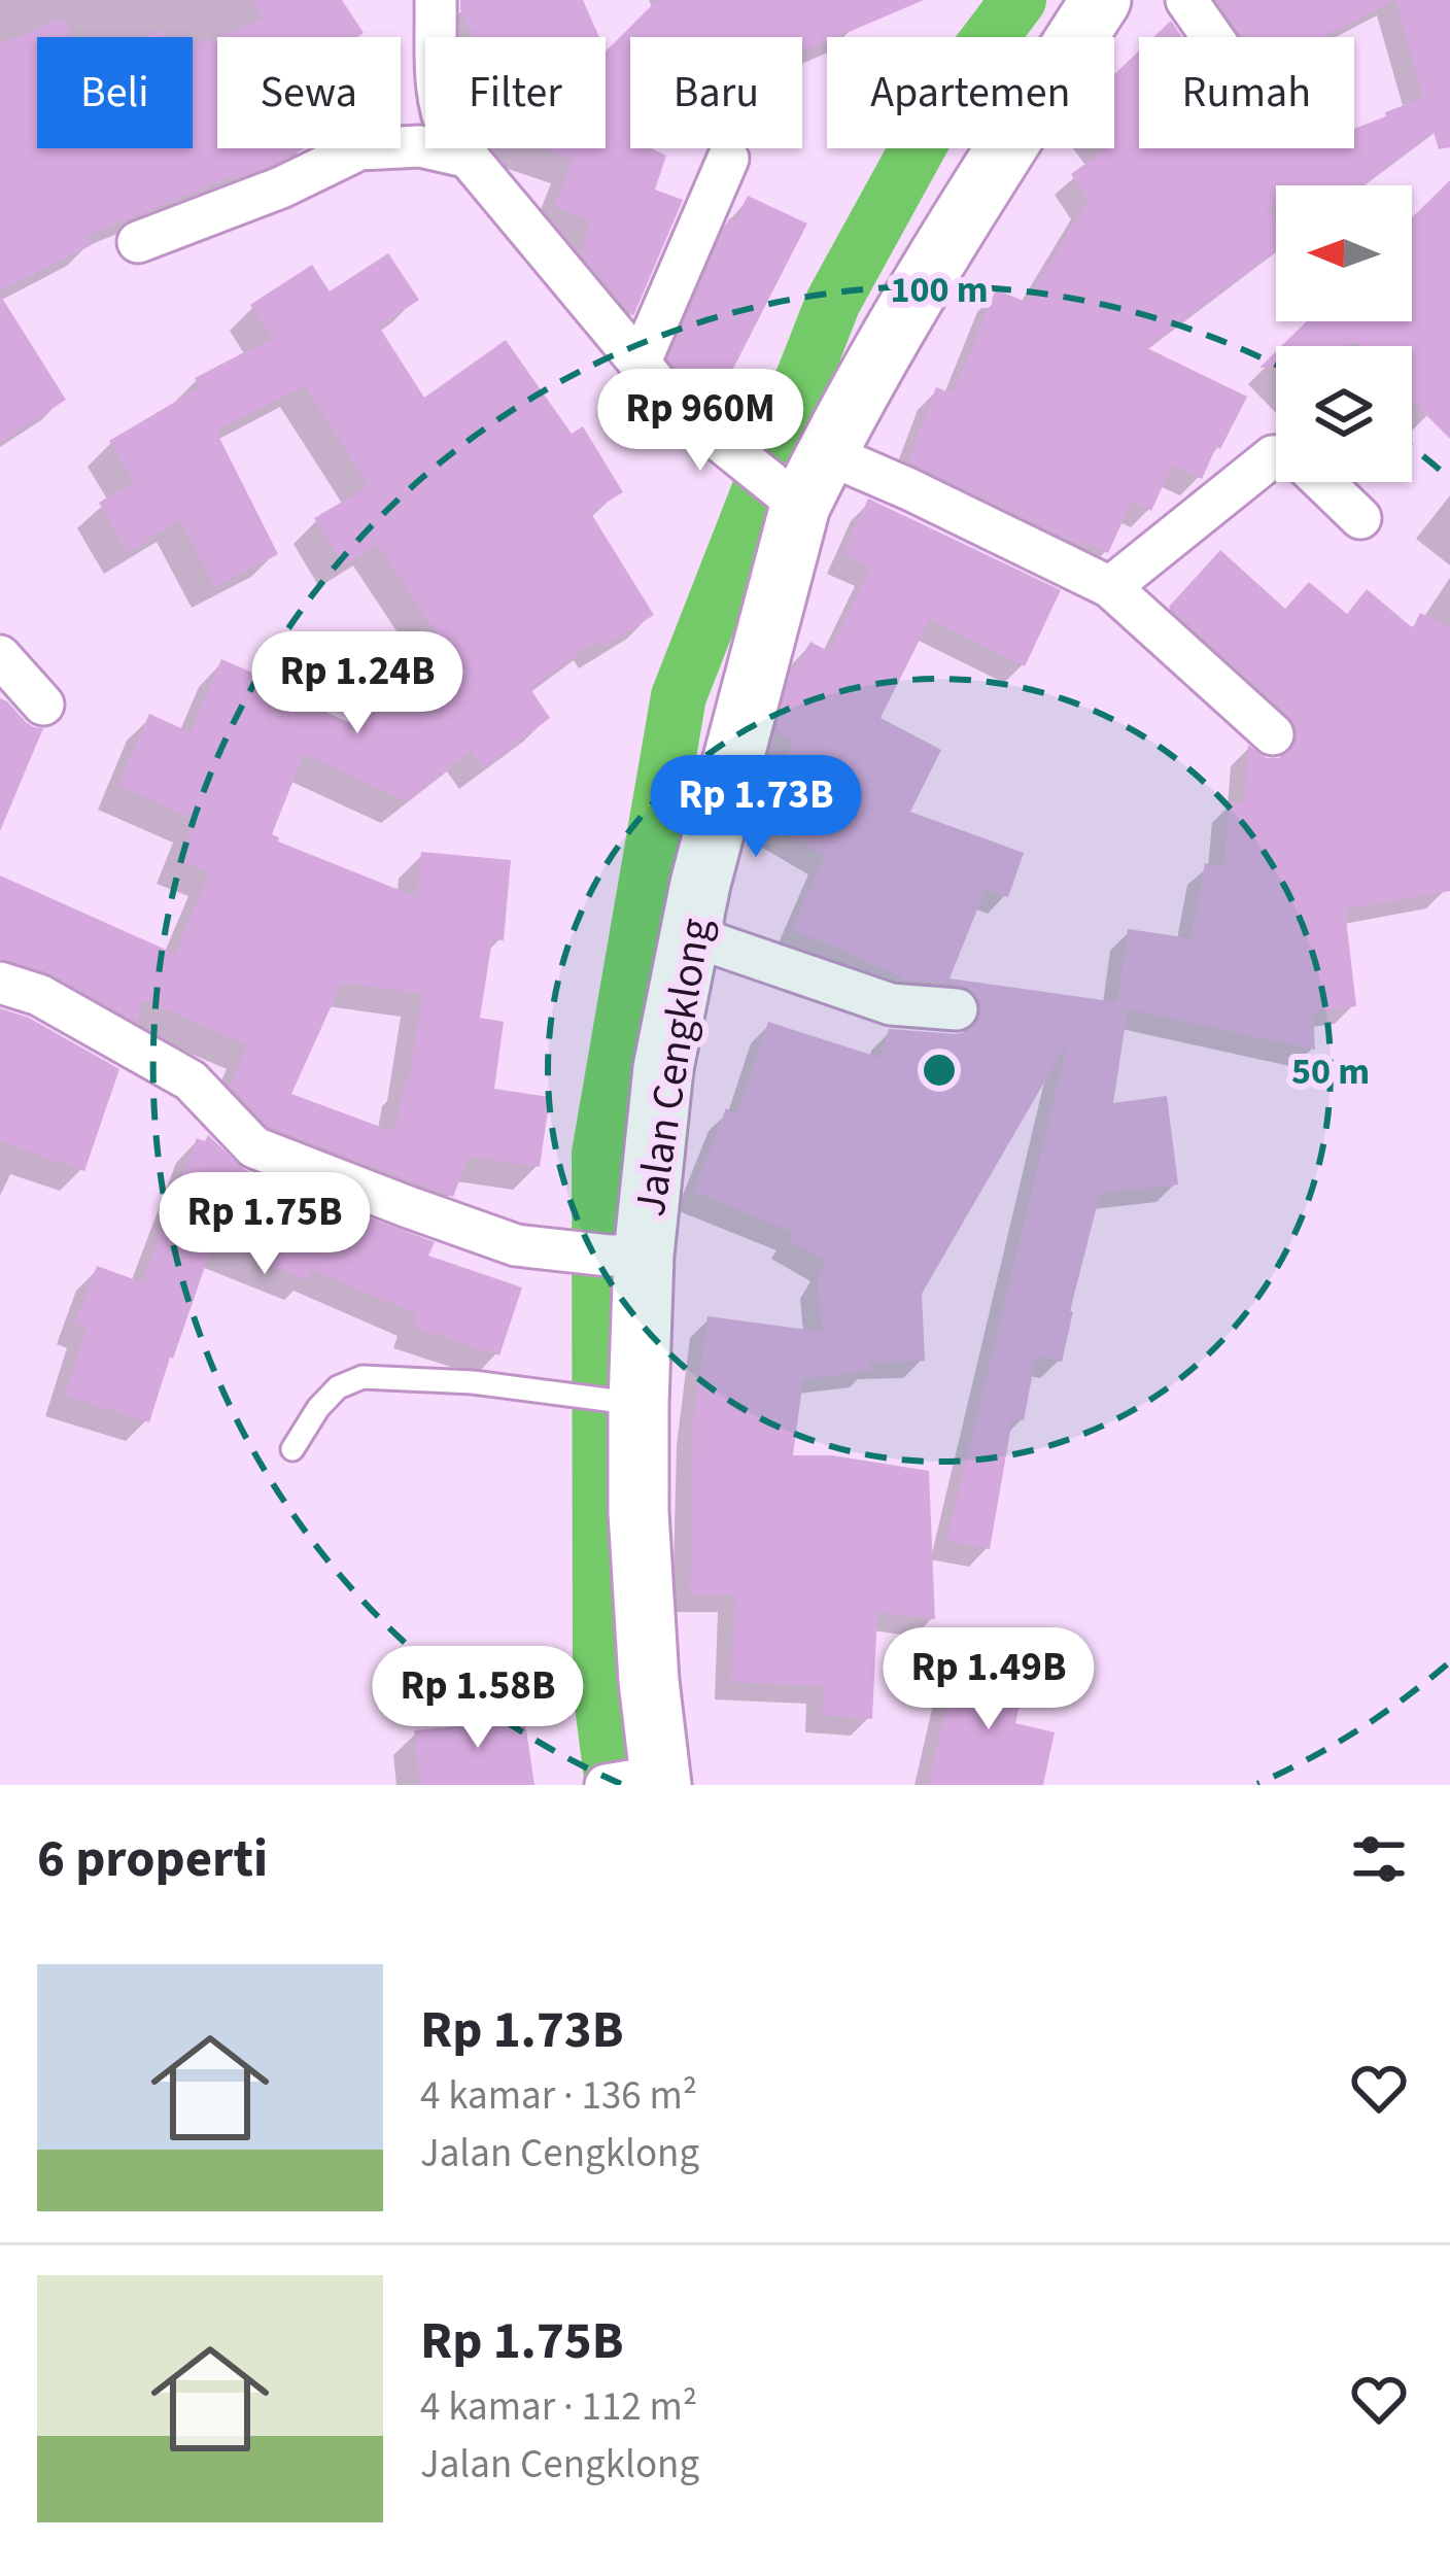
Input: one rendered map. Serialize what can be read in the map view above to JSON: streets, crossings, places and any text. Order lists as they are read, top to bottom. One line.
{"streets":{"main road":["Jalan Cengklong"]},"north":"left","page":{"chip":["Beli","Sewa","Filter","Baru","Apartemen","Rumah"],"price":["Rp 960M","Rp 1.24B","Rp 1.73B","Rp 1.75B","Rp 1.49B","Rp 1.58B"],"heading":"6 properti","list":[{"name":"Rp 1.73B","note":"4 kamar · 136 m² · Jalan Cengklong"},{"name":"Rp 1.75B","note":"4 kamar · 112 m² · Jalan Cengklong"}]},"rings":["100 m","50 m"]}
